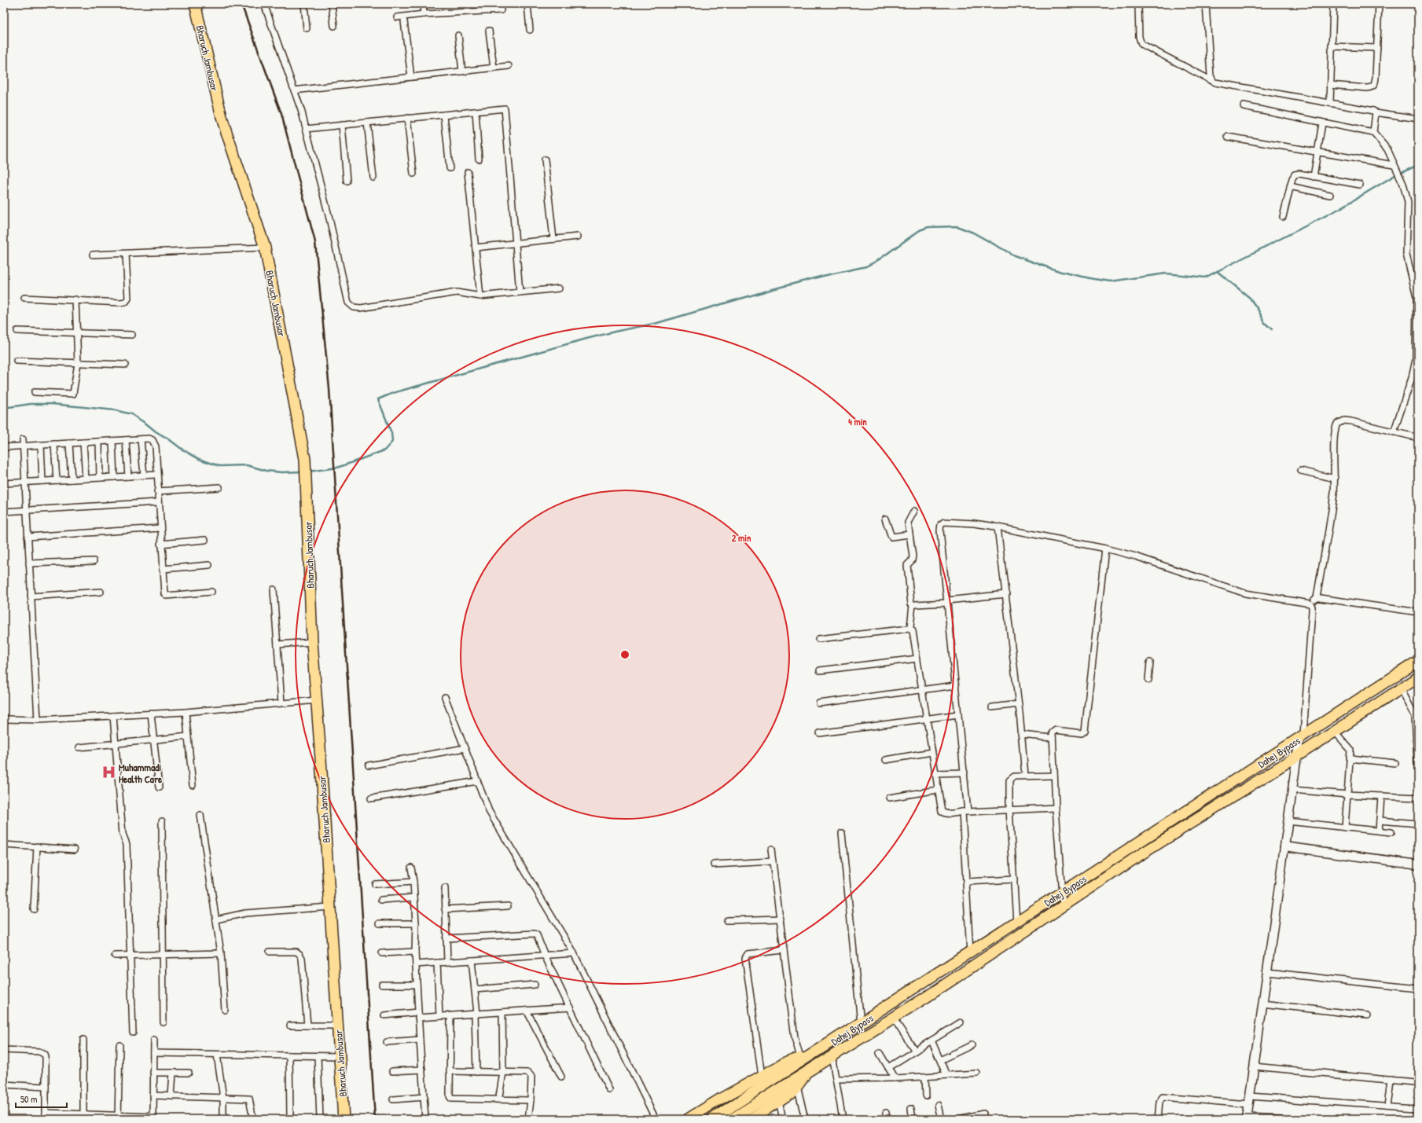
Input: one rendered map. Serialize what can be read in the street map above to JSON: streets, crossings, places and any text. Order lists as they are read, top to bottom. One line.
{"streets":{"highway":["Bharuch Jambusar","Dahej Bypass"]},"places":{"hospital":["Muhammadi Health Care"]},"scale_bar":"50 m","rings":["4 min","2 min"]}
